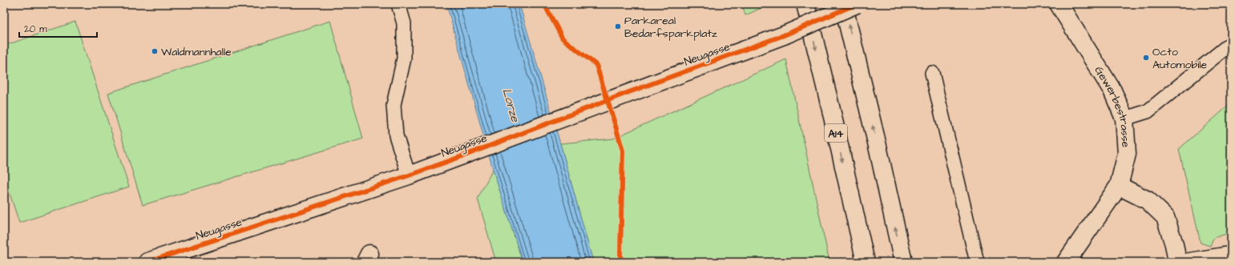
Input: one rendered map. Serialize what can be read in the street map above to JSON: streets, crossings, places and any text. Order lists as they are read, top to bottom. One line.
{"streets":{"main road":["Neugasse","Gewerbestrasse","A14"]},"water":["Lorze"],"places":["Parkareal Bedarfsparkplatz","Waldmannhalle","Octo Automobile"],"scale_bar":"20 m"}
